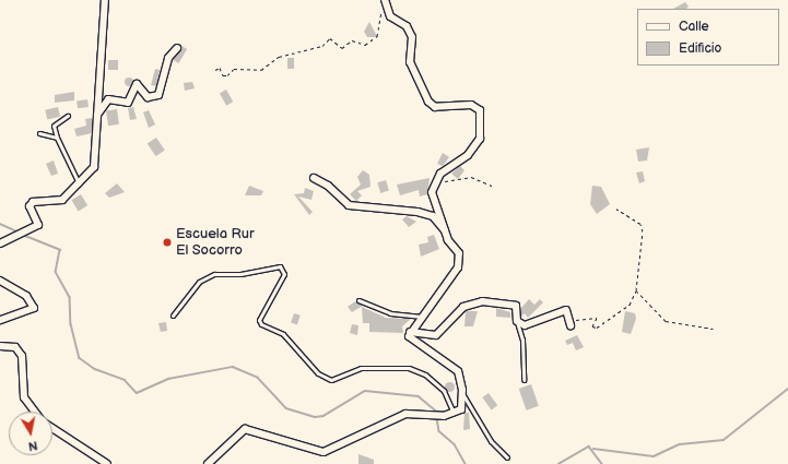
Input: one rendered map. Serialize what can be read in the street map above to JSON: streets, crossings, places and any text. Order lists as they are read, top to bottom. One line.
{"places":["Escuela Rur El Socorro"],"legend":["Calle","Edificio"],"north":"bottom"}
